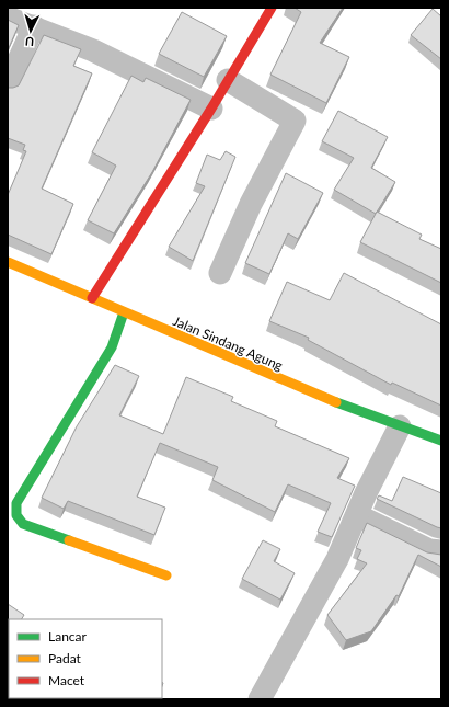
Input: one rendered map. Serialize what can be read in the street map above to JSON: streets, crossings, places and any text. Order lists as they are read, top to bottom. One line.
{"streets":{"street":["Jalan Sindang Agung"]},"legend":["Lancar","Padat","Macet"],"north":"bottom"}
